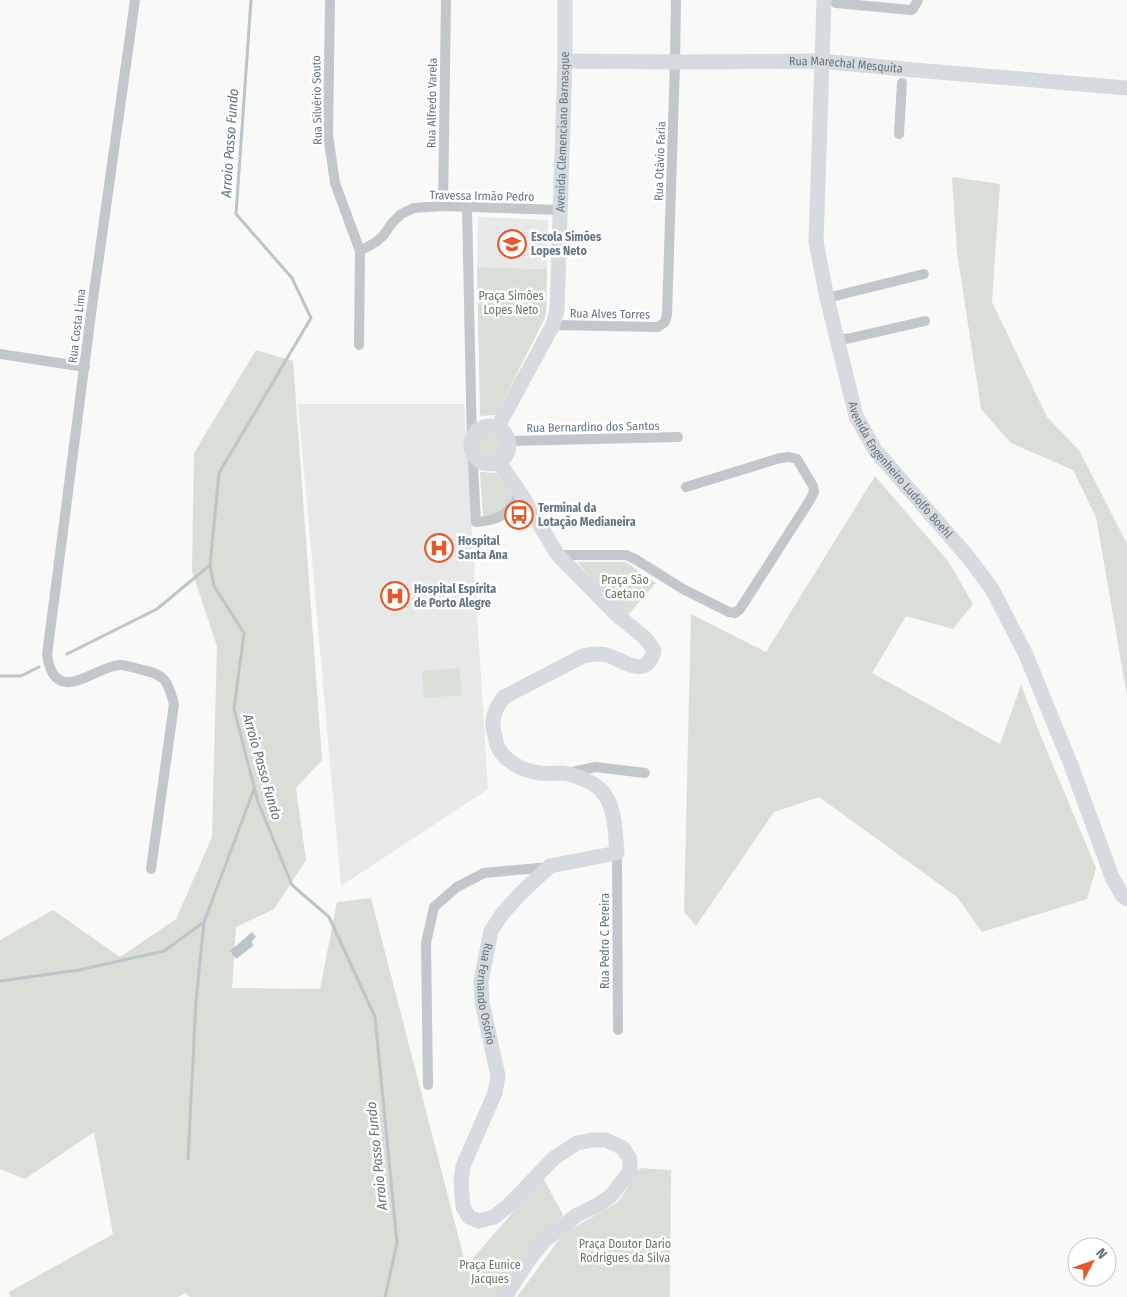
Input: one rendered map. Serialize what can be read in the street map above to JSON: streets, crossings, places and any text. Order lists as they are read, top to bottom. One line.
{"streets":{"street":["Rua Marechal Mesquita","Rua Silvério Souto","Rua Alfredo Varela","Avenida Clemenciano Barnasque","Rua Otávio Faria","Travessa Irmão Pedro","Rua Alves Torres","Rua Costa Lima","Rua Bernardino dos Santos","Avenida Engenheiro Ludolfo Boehl","Rua Pedro C Pereira","Rua Fernando Osório"]},"crossings":[["Rua Marechal Mesquita","Avenida Clemenciano Barnasque"],["Rua Marechal Mesquita","Rua Otávio Faria"],["Rua Marechal Mesquita","Avenida Engenheiro Ludolfo Boehl"],["Rua Silvério Souto","Travessa Irmão Pedro"],["Rua Alfredo Varela","Travessa Irmão Pedro"],["Avenida Clemenciano Barnasque","Travessa Irmão Pedro"],["Avenida Clemenciano Barnasque","Rua Alves Torres"],["Avenida Clemenciano Barnasque","Rua Bernardino dos Santos"],["Rua Otávio Faria","Rua Alves Torres"]],"water":["Arroio Passo Fundo"],"parks":["Praça Simões Lopes Neto","Praça São Caetano","Praça Doutor Dario Rodrigues da Silva","Praça Eunice Jacques"],"places":{"school or university":["Escola Simões Lopes Neto"],"bus stop":["Terminal da Lotação Medianeira"],"hospital":["Hospital Santa Ana","Hospital Espírita de Porto Alegre"]},"north":"top right"}
